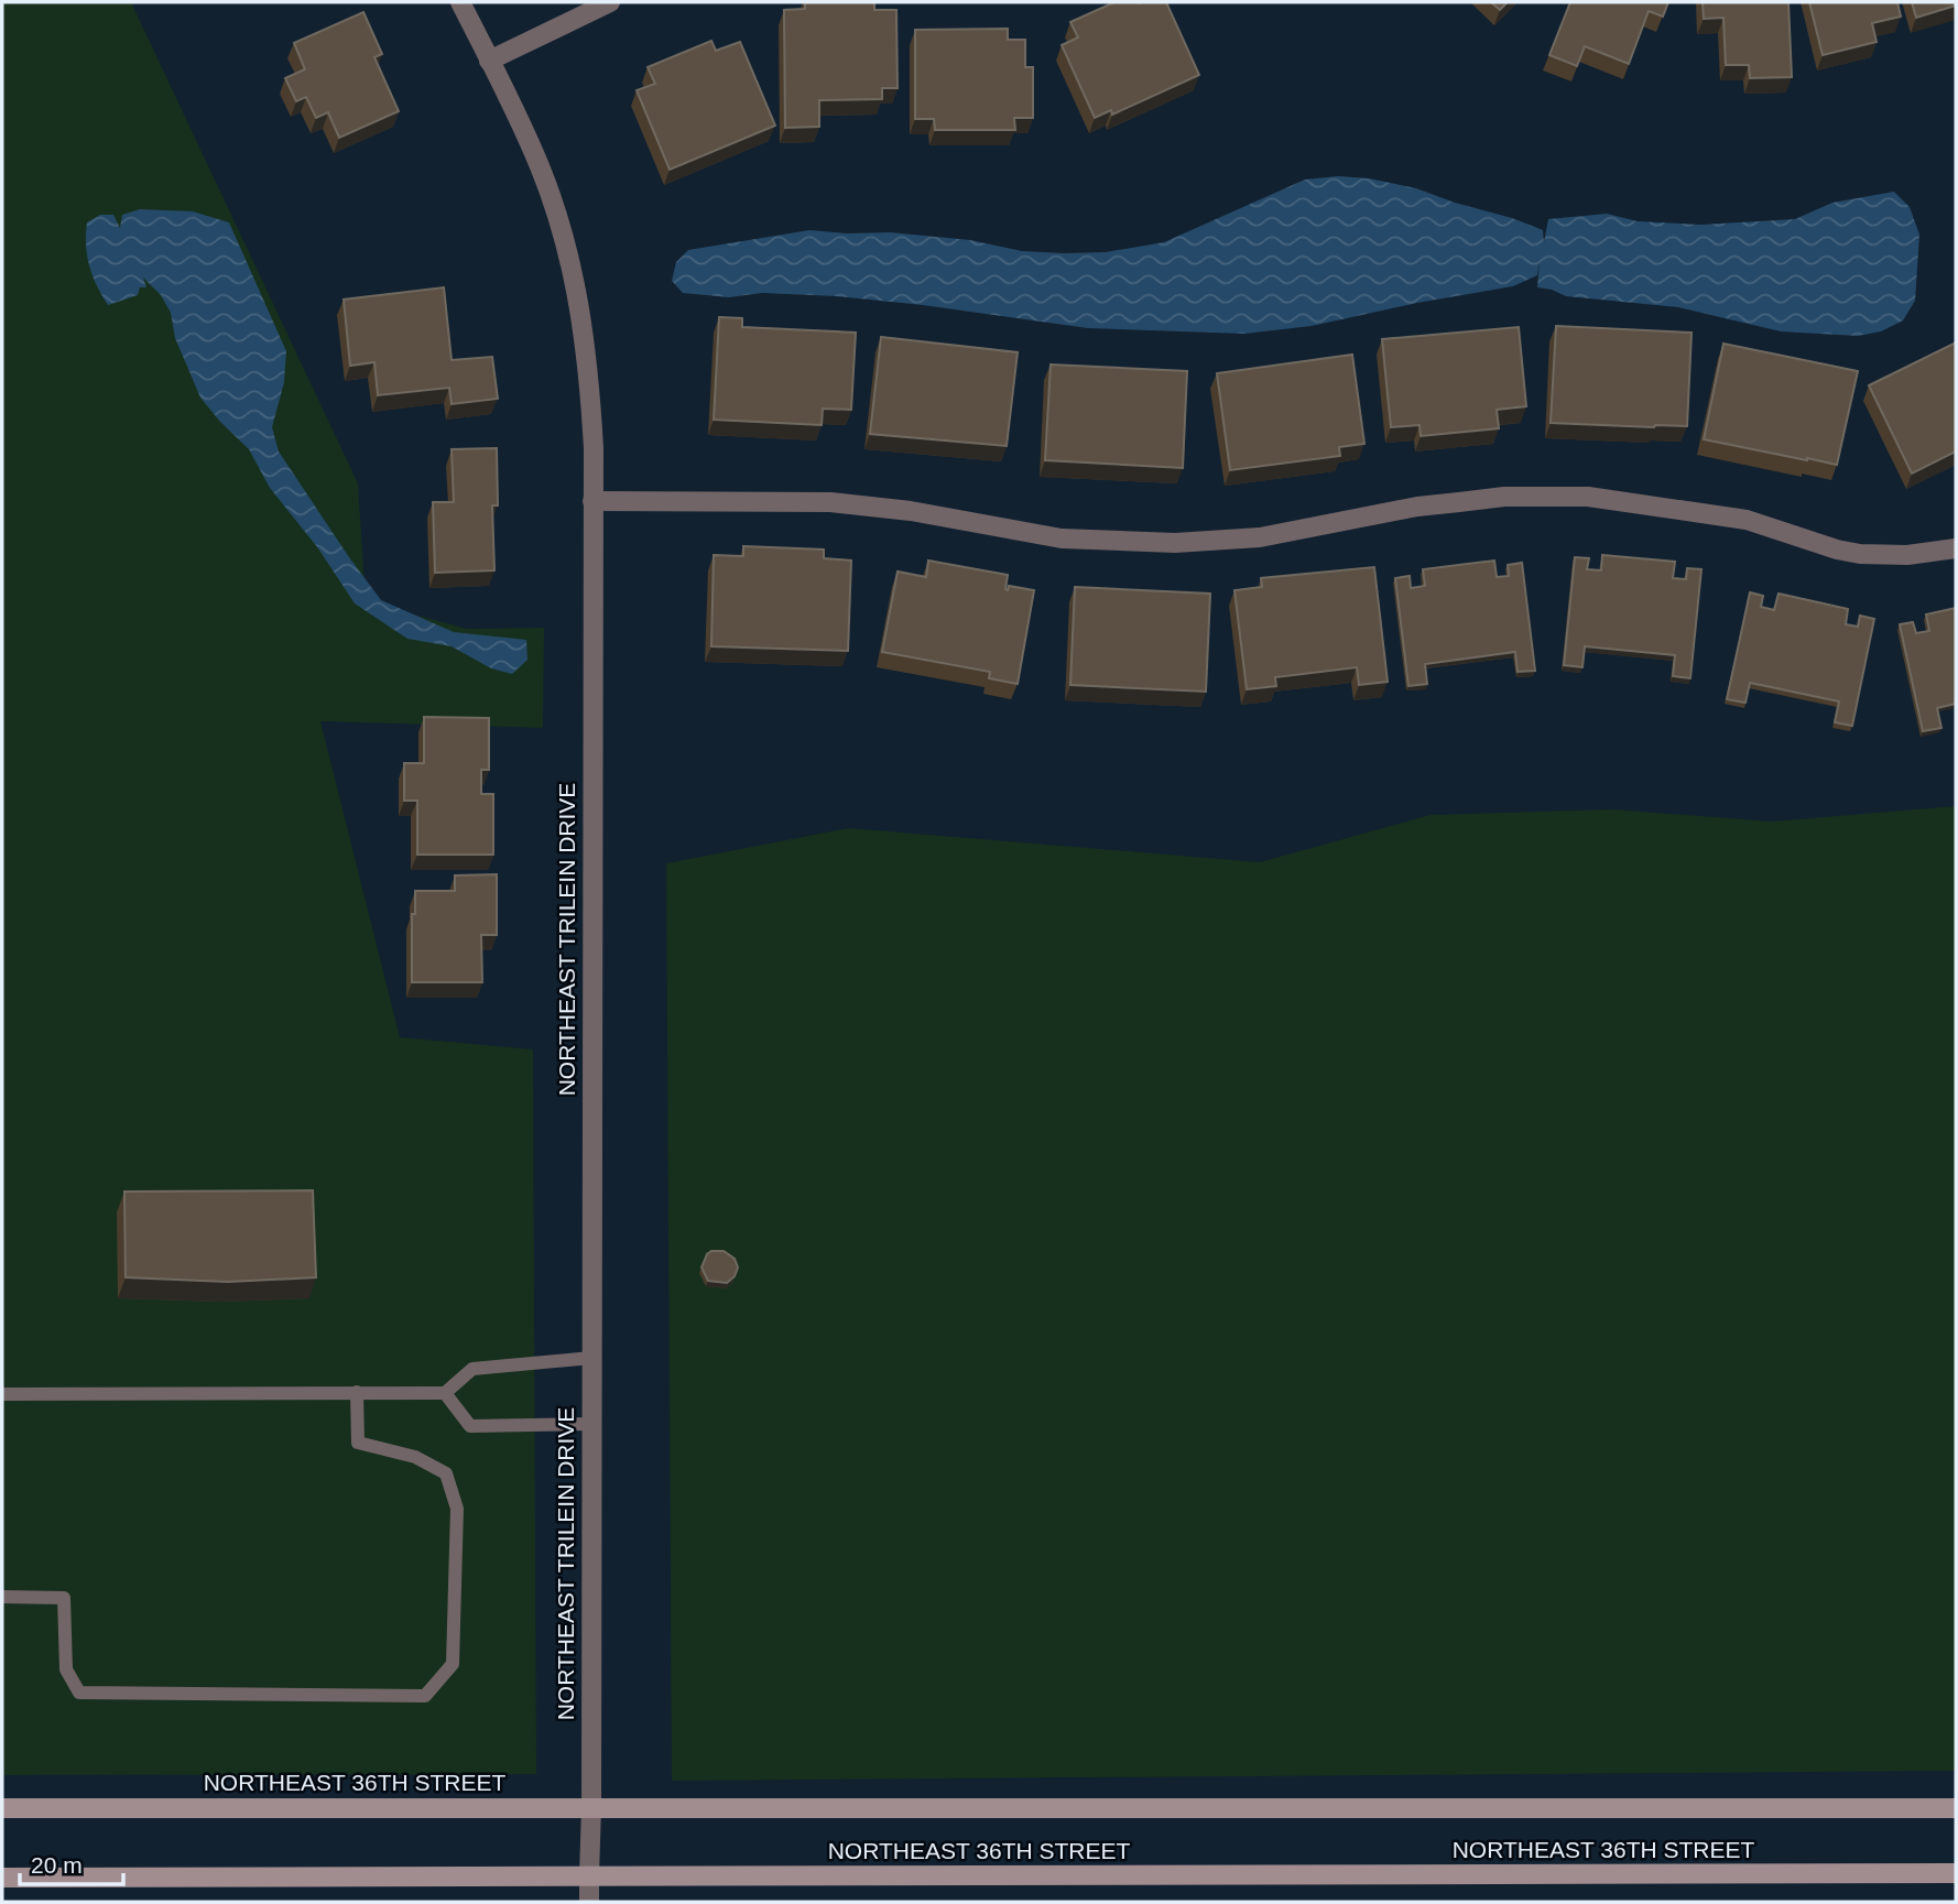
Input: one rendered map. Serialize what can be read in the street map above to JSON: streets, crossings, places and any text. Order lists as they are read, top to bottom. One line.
{"streets":{"main road":["NORTHEAST 36TH STREET"],"street":["NORTHEAST TRILEIN DRIVE"]},"crossings":[["NORTHEAST TRILEIN DRIVE","NORTHEAST 36TH STREET"]],"scale_bar":"20 m"}
